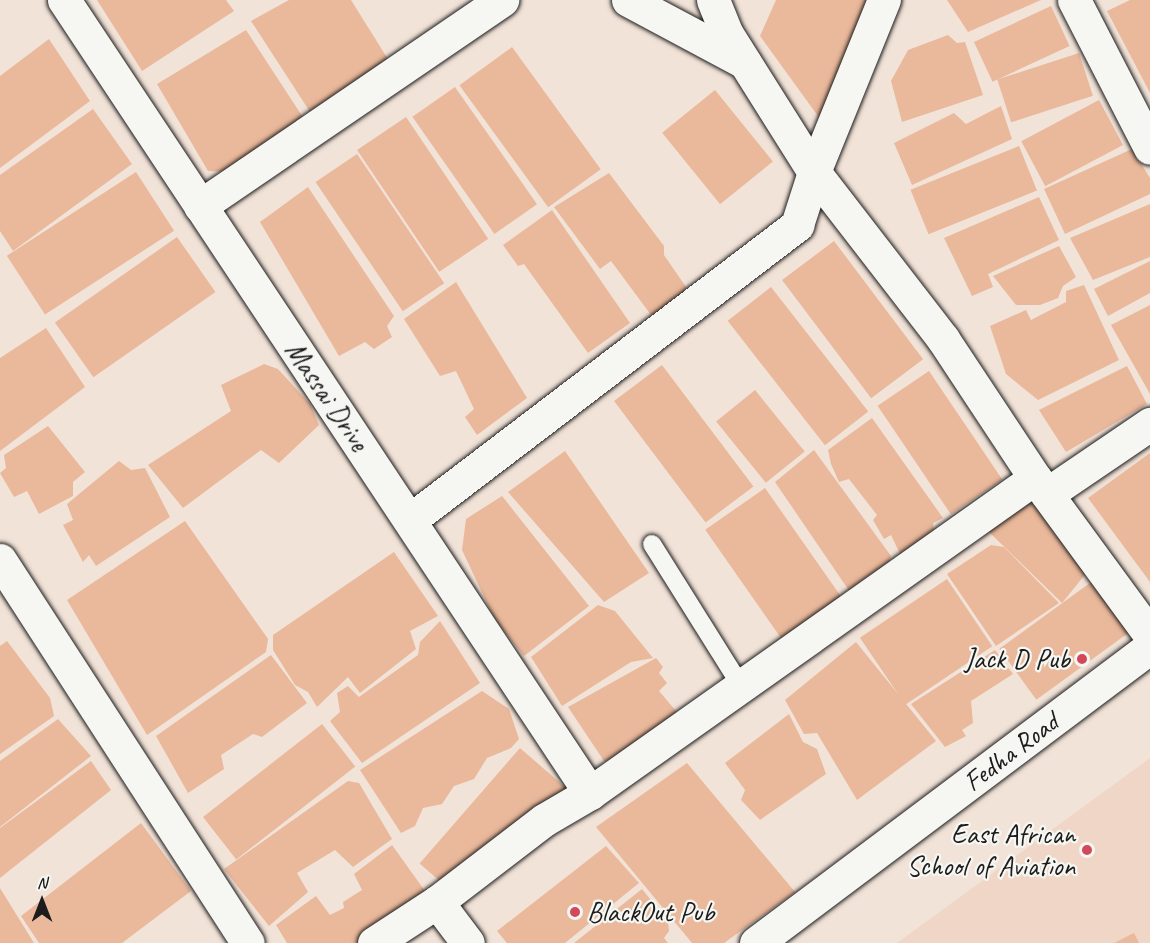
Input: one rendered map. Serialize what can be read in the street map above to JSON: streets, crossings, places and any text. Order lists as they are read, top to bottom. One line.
{"streets":{"street":["Massai Drive","Fedha Road"]},"places":["Jack D Pub","East African School of Aviation","BlackOut Pub"],"north":"top"}
